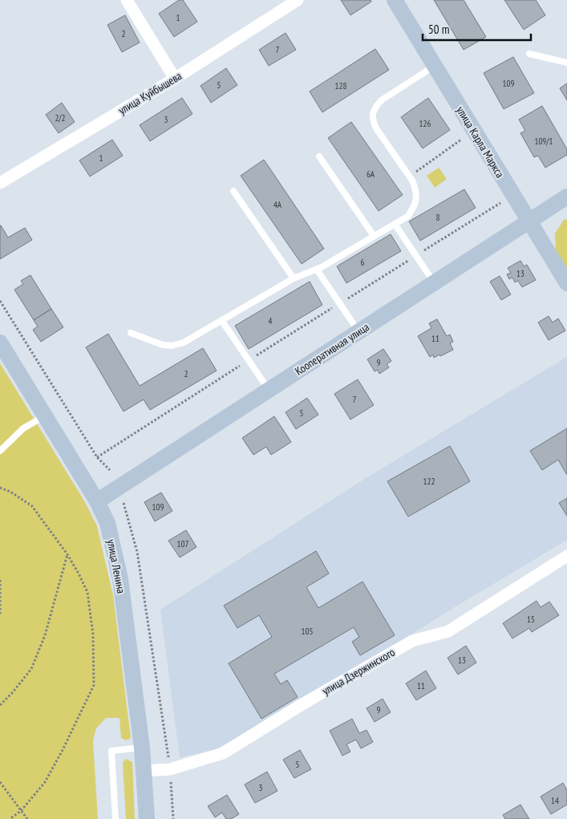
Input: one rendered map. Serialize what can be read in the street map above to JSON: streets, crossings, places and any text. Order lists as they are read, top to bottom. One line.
{"streets":{"street":["улица Куйбышева","улица Карла Маркса","Кооперативная улица","улица Ленина","улица Дзержинского"]},"crossings":[["улица Карла Маркса","Кооперативная улица"],["Кооперативная улица","улица Ленина"],["улица Ленина","улица Дзержинского"]],"house_numbers":["1","2","7","109","5","128","2/2","3","126","109/1","1","6А","4А","8","6","13","4","11","9","2","7","5","122","109","107","15","105","13","11","9","5","3","14"],"scale_bar":"50 m"}
